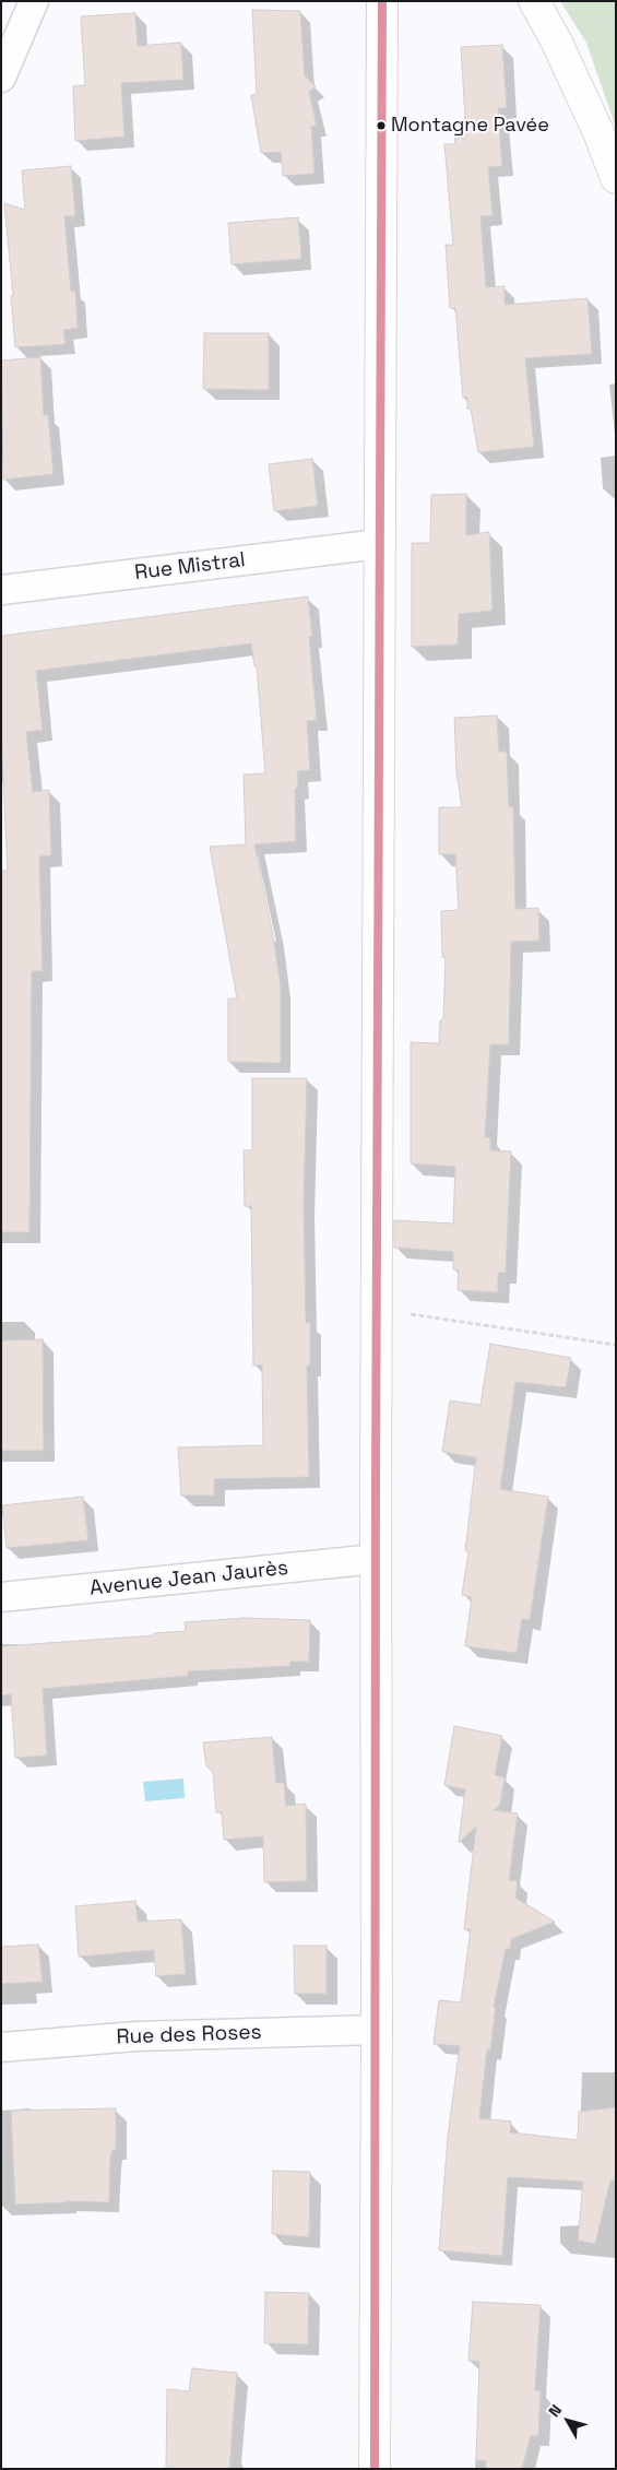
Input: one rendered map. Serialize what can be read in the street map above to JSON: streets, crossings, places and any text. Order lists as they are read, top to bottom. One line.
{"streets":{"street":["Rue Mistral","Avenue Jean Jaurès","Rue des Roses"]},"places":["Montagne Pavée"],"north":"top left"}
